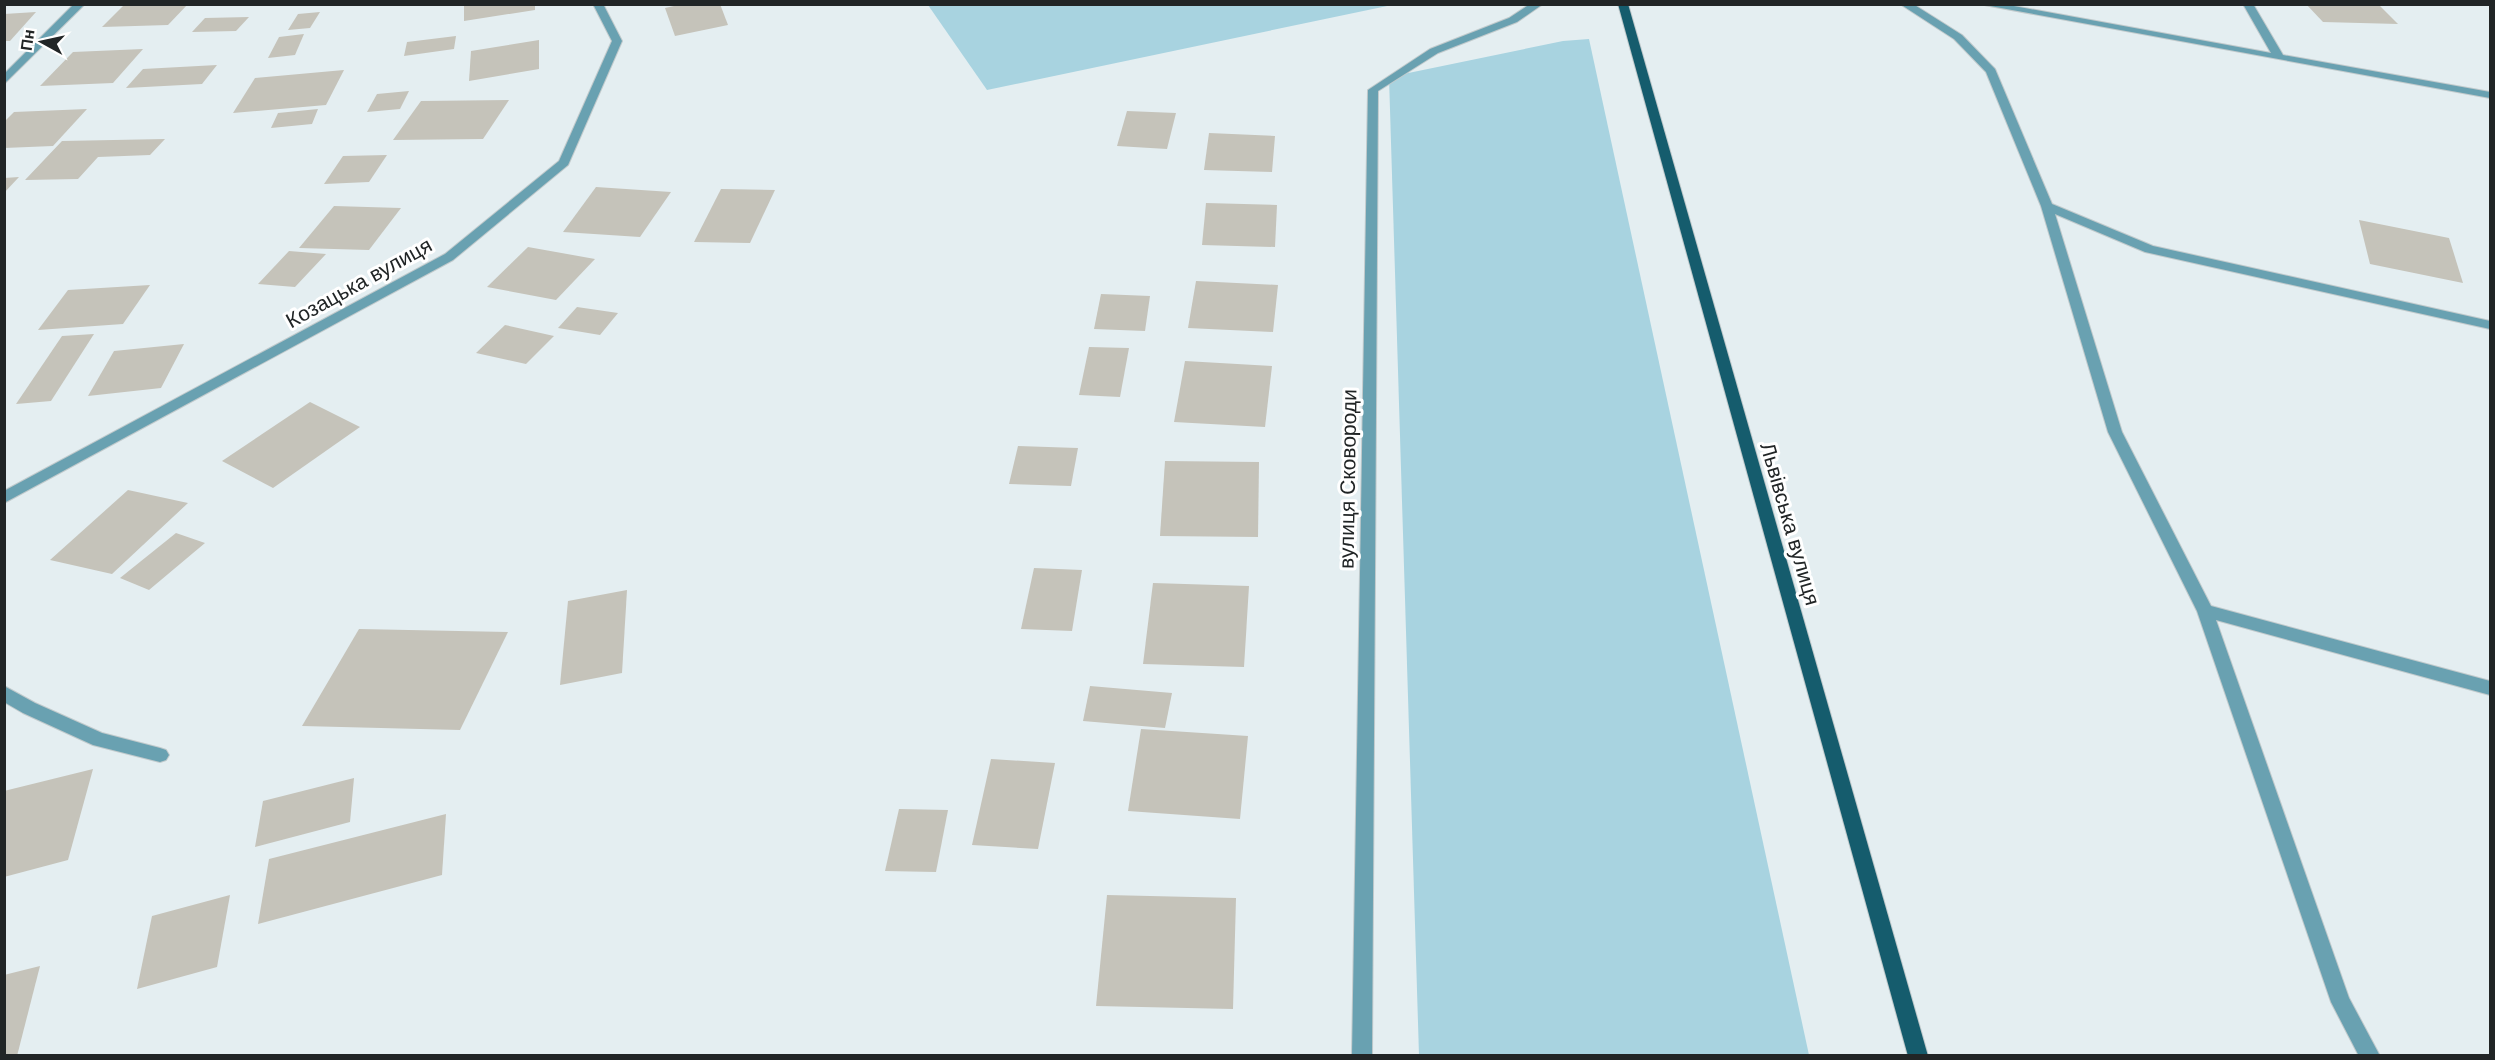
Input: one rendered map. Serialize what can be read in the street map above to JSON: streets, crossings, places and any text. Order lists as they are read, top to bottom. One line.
{"streets":{"main road":["Львівська вулиця"],"street":["Козацька вулиця","вулиця Сковороди"]},"north":"left"}
